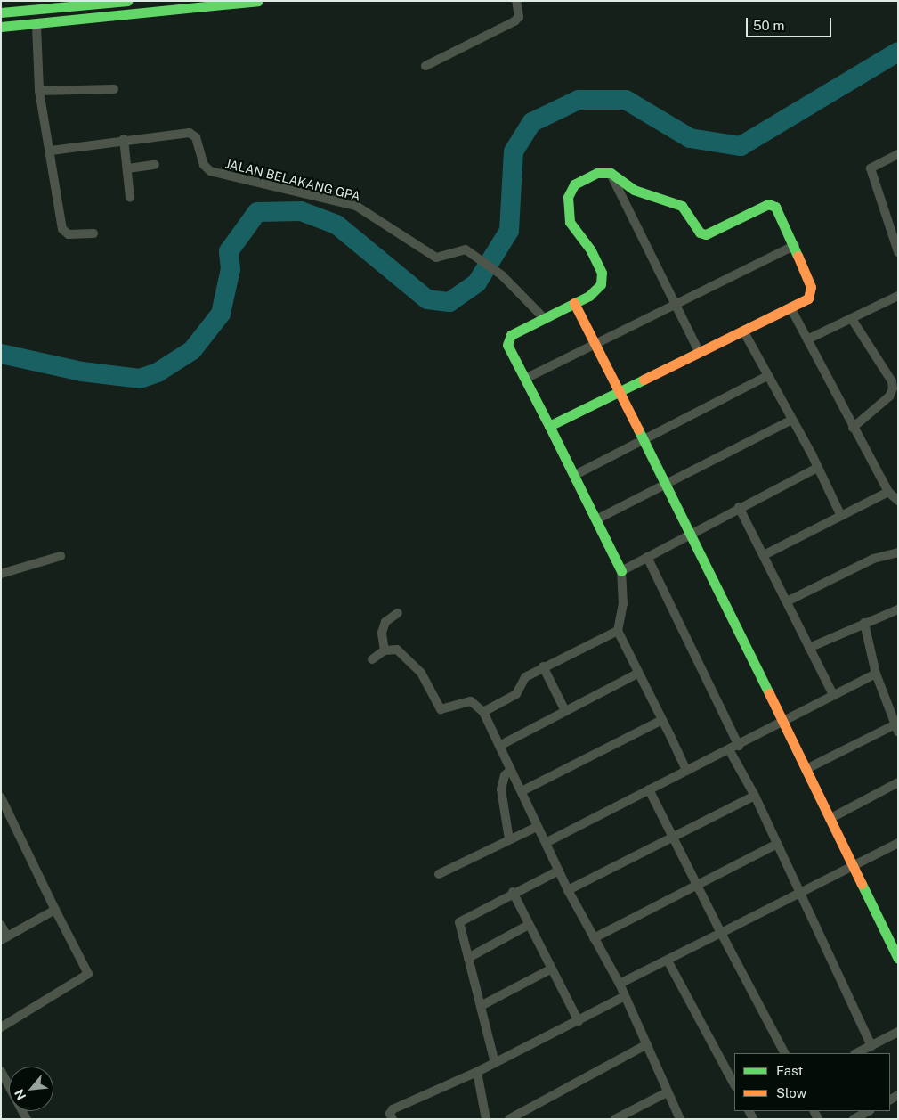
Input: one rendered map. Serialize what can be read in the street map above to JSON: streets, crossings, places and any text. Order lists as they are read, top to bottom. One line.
{"streets":{"street":["JALAN BELAKANG GPA"]},"legend":["Fast","Slow"],"scale_bar":"50 m","north":"bottom left"}
